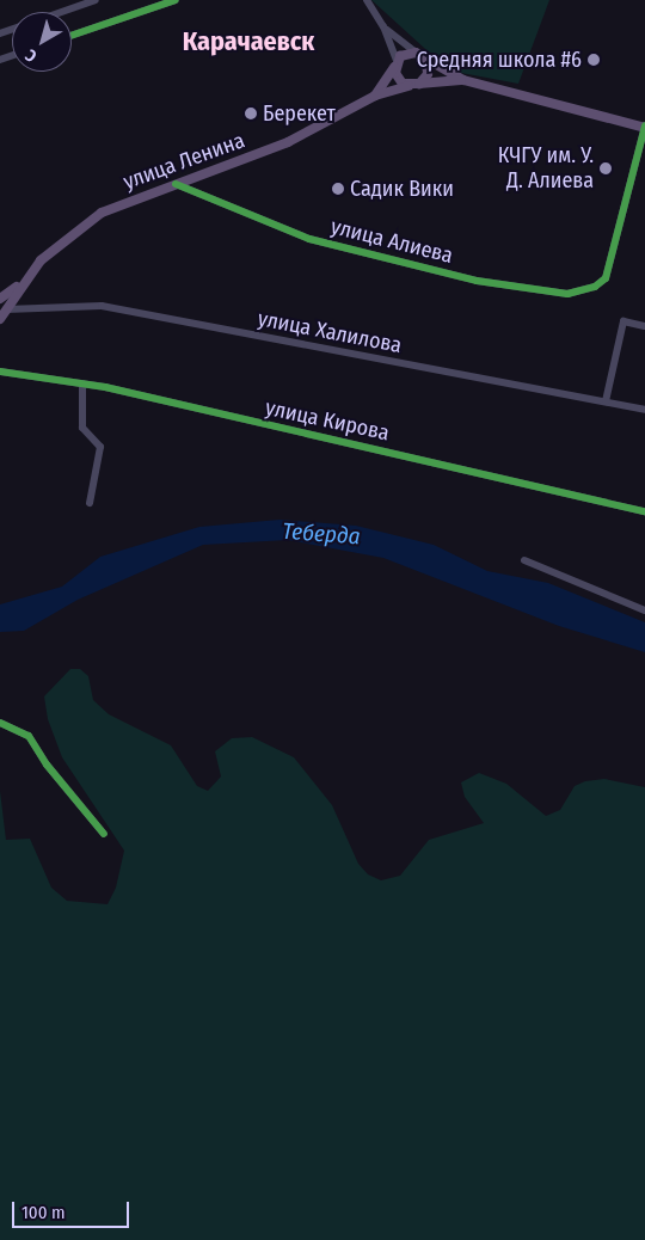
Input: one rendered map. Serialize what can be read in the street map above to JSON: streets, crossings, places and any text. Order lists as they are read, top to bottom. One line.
{"streets":{"main road":["улица Ленина"],"street":["улица Алиева","улица Халилова","улица Кирова"]},"crossings":[["улица Ленина","улица Алиева"],["улица Ленина","улица Халилова"]],"districts":["Карачаевск"],"water":["Теберда"],"places":["Средняя школа #6","Берекет","КЧГУ им. У. Д. Алиева","Садик Вики"],"scale_bar":"100 m","north":"bottom left"}
